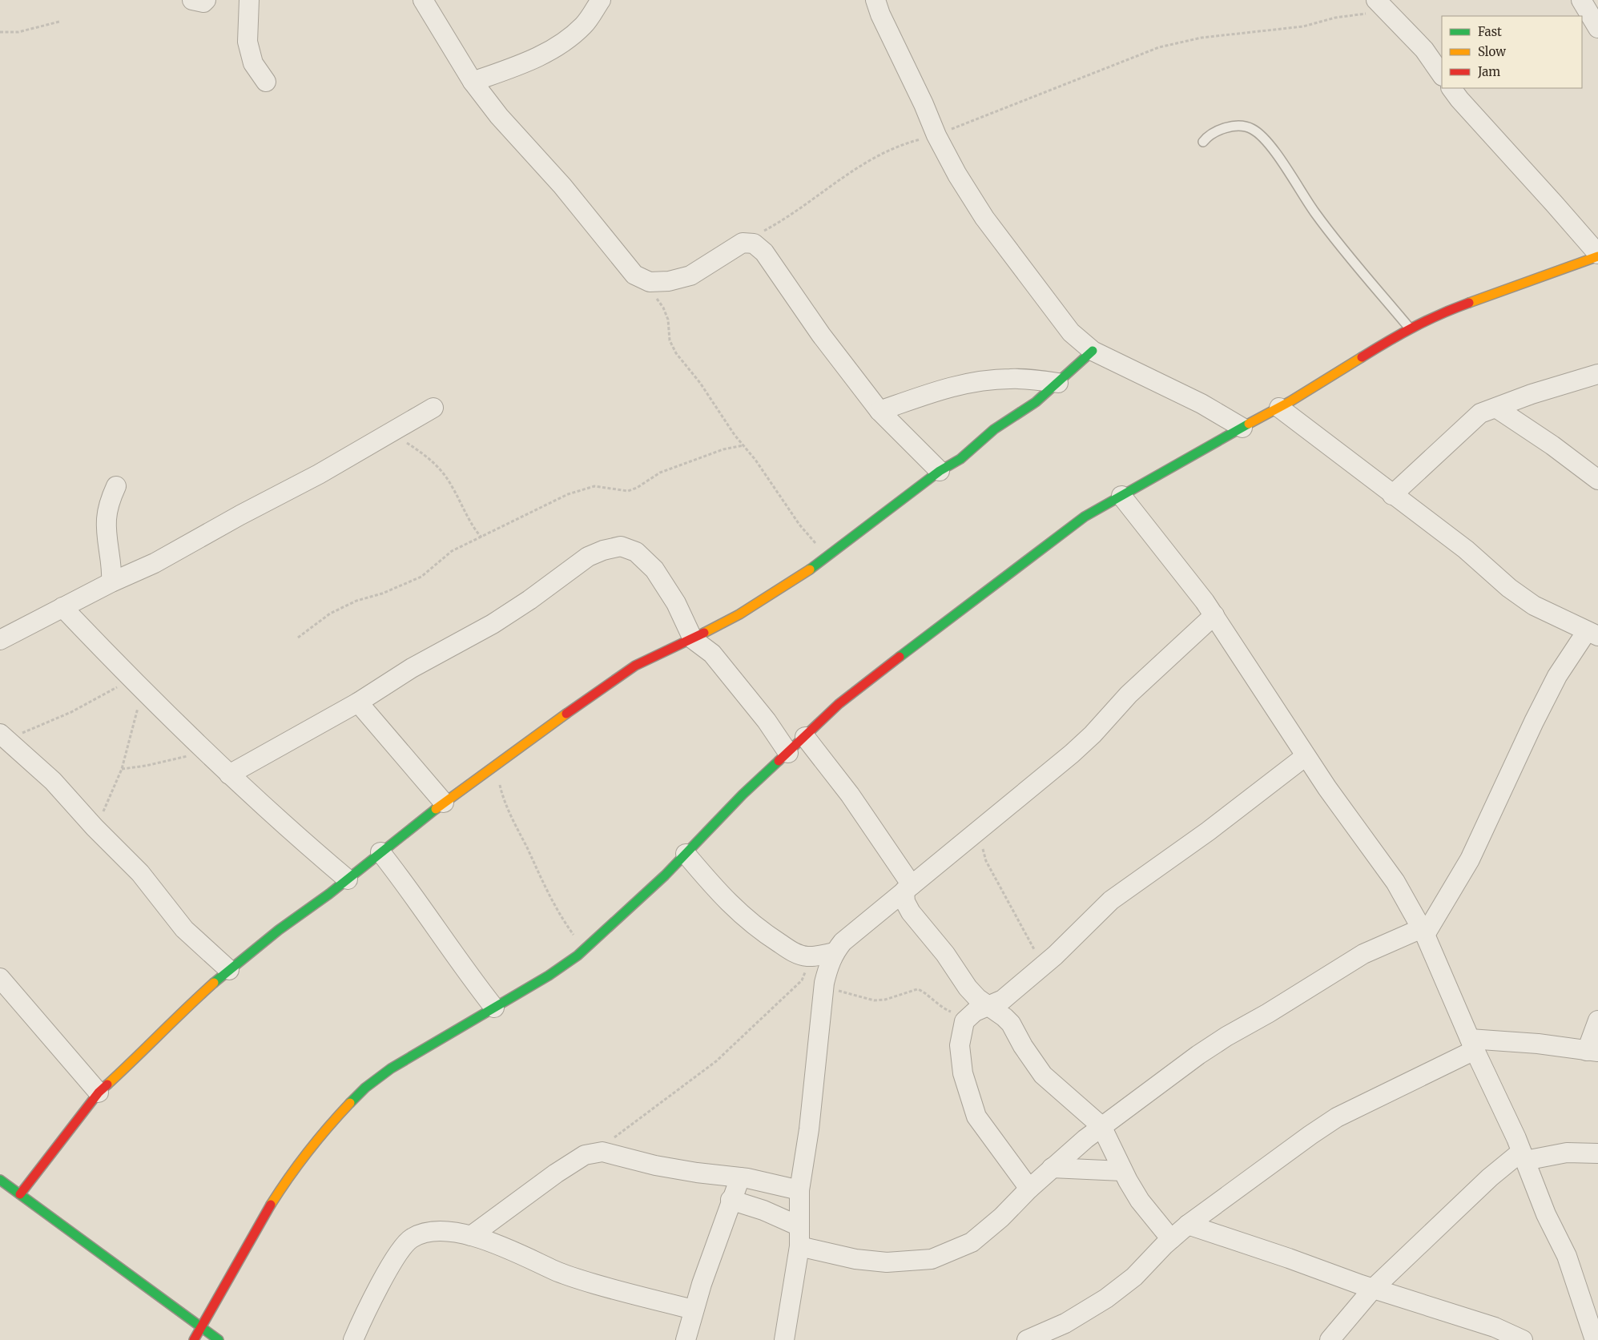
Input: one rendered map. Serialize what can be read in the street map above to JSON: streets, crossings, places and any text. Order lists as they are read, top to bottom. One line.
{"legend":["Fast","Slow","Jam"]}
